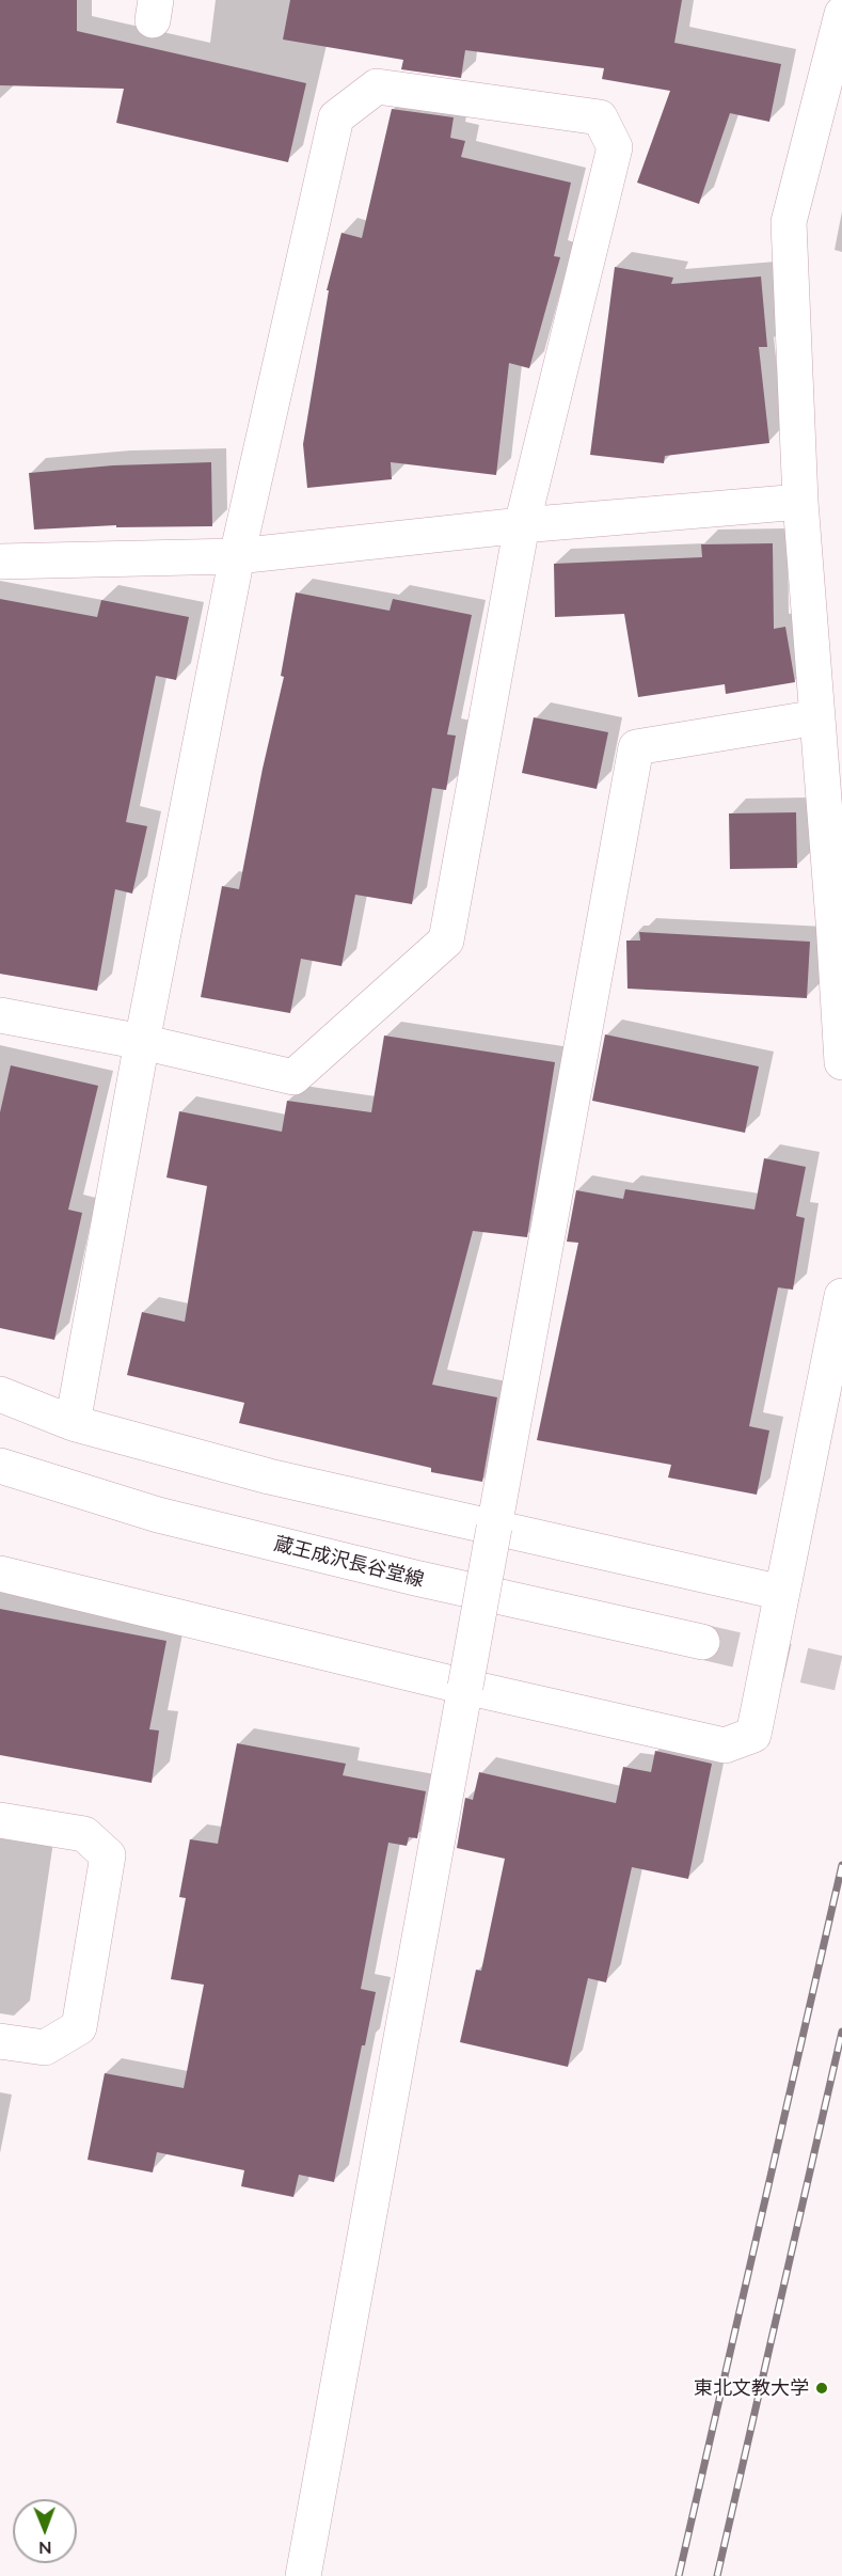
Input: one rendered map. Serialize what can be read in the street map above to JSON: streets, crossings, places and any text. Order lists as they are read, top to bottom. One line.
{"streets":{"main road":["蔵王成沢長谷堂線"]},"places":["東北文教大学"],"north":"bottom"}
